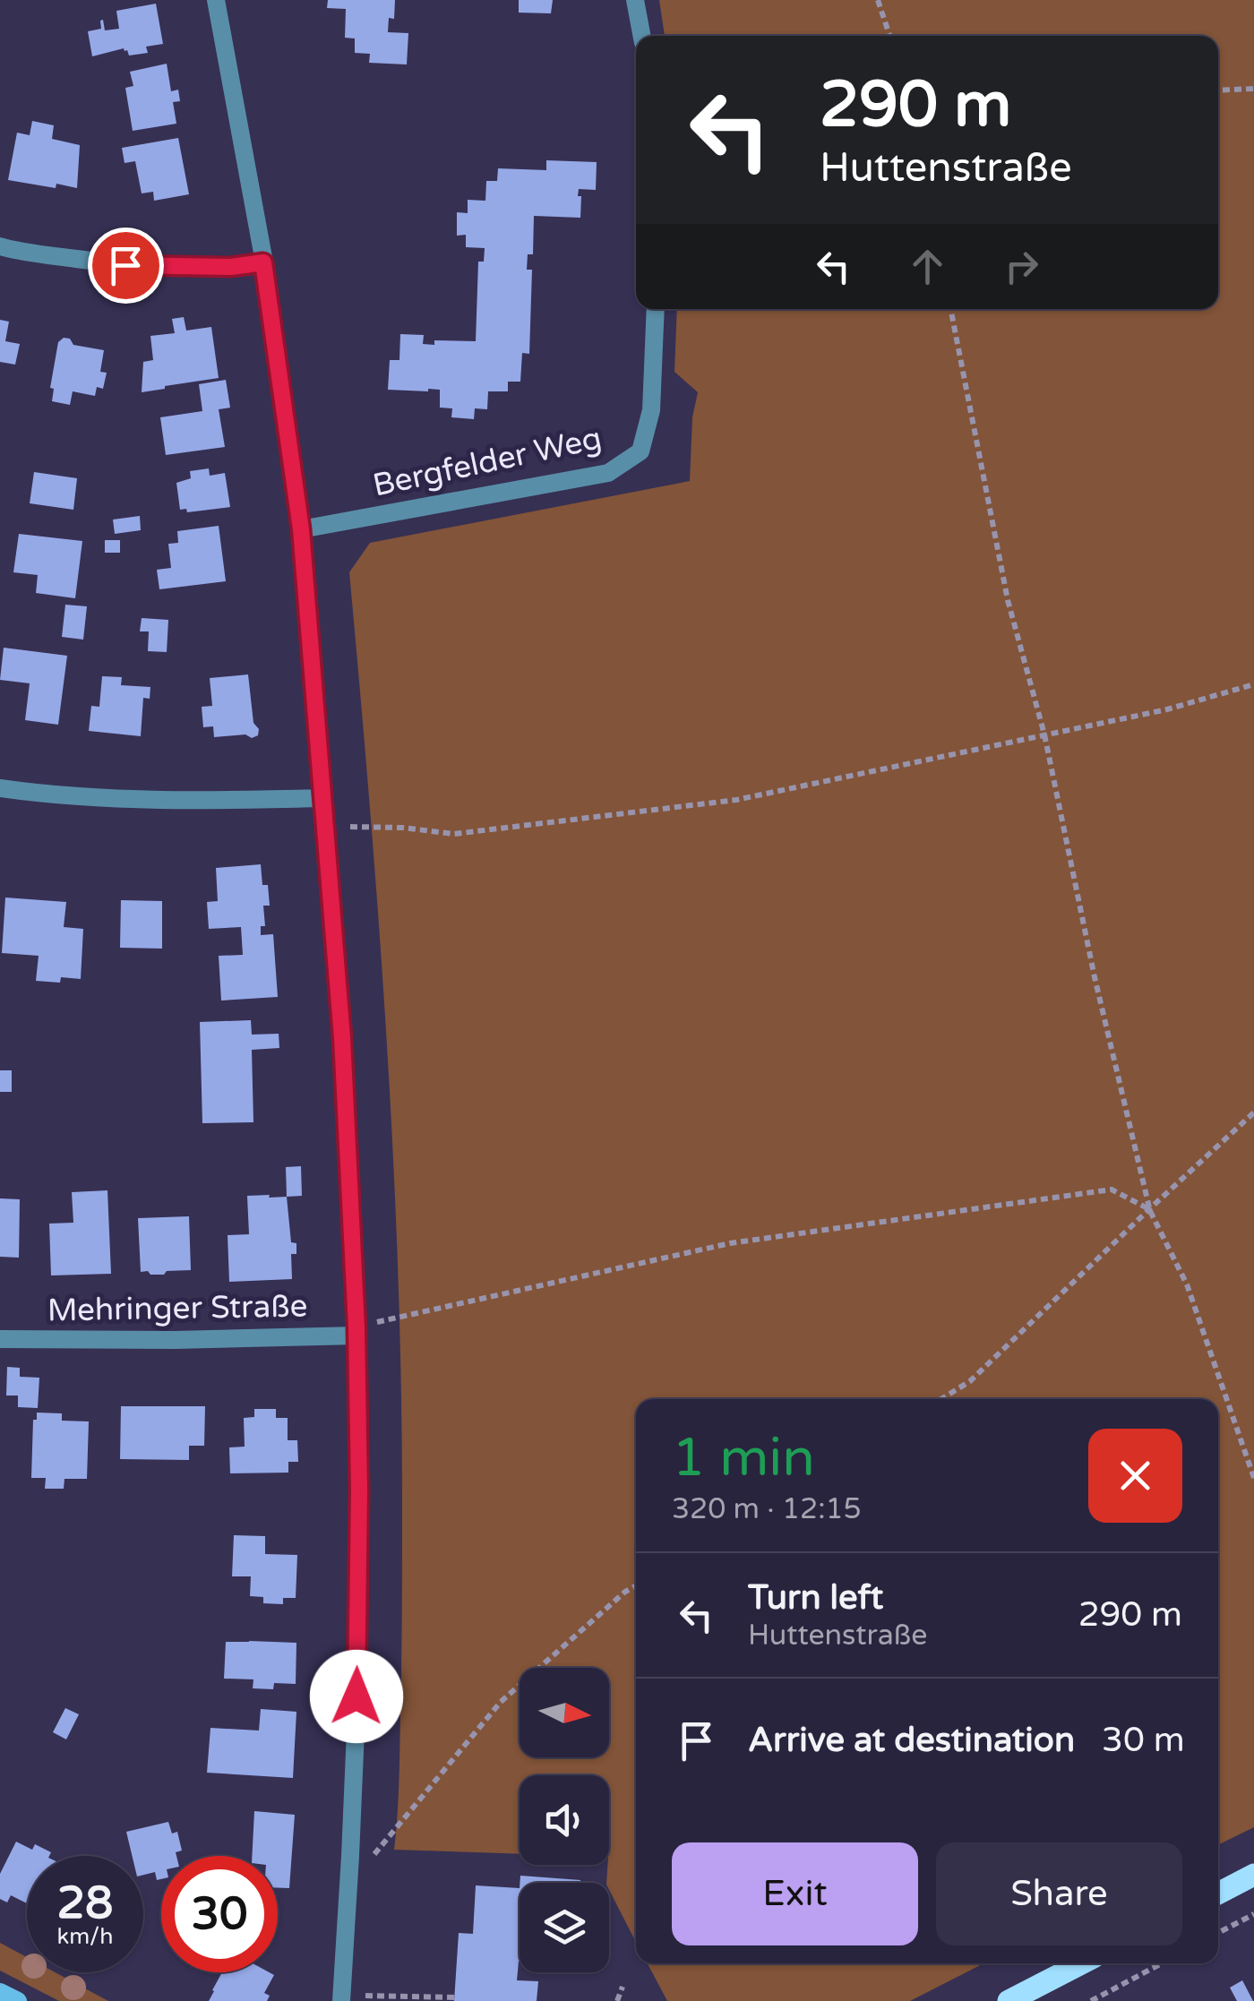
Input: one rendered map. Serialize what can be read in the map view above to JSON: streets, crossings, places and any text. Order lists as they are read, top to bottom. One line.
{"streets":{"street":["Bergfelder Weg","Mehringer Straße"]},"north":"right","page":{"turn":["290 m","Huttenstraße"],"heading":["1 min","320 m · 12:15"],"list":[{"name":"Turn left","note":"Huttenstraße","value":"290 m"},{"name":"Arrive at destination","value":"30 m"}],"buttons":["Exit","Share"],"speed":"28 km/h","limit":"30"}}
